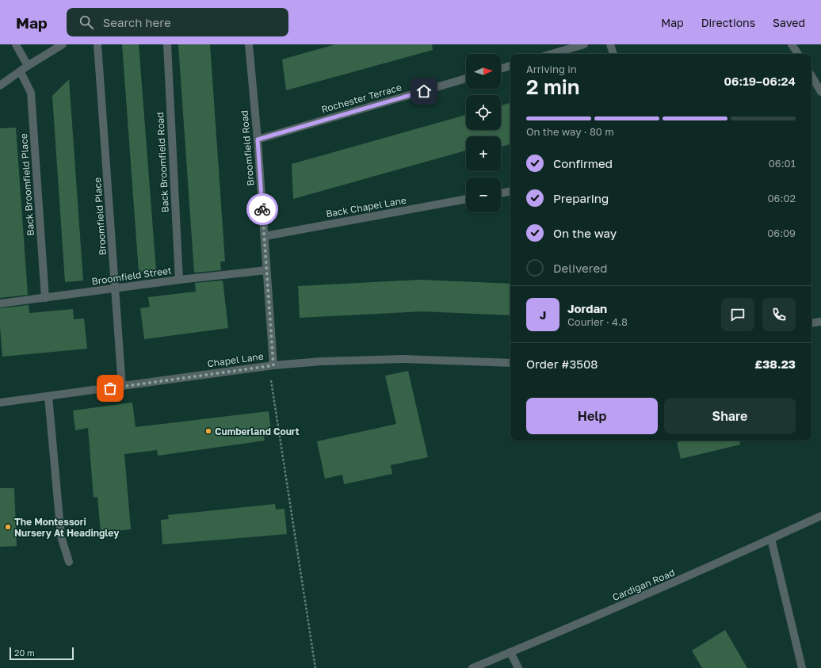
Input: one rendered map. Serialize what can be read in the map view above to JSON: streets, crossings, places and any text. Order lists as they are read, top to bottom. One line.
{"streets":{"street":["Rochester Terrace","Broomfield Road","Back Broomfield Road","Back Broomfield Place","Back Chapel Lane","Broomfield Place","Broomfield Street","Chapel Lane","Cardigan Road"]},"crossings":[["Rochester Terrace","Broomfield Road"],["Broomfield Road","Back Chapel Lane"],["Broomfield Road","Broomfield Street"],["Broomfield Road","Chapel Lane"],["Back Broomfield Road","Broomfield Street"],["Back Broomfield Place","Broomfield Street"],["Broomfield Place","Broomfield Street"],["Broomfield Place","Chapel Lane"]],"places":["Cumberland Court","The Montessori Nursery At Headingley"],"scale_bar":"20 m","north":"right","page":{"header":"Map","search":"Search here","nav":["Map","Directions","Saved"],"map_buttons":["+","−"],"heading":["2 min","Arriving in","06:19–06:24"],"panel":["Jordan","Courier · 4.8","Order #3508","£38.23"],"bar":"On the way · 80 m","list":[["Confirmed","06:01"],["Preparing","06:02"],["On the way","06:09"],"Delivered"],"round":"J","buttons":["Help","Share"],"scale":"20 m"}}
